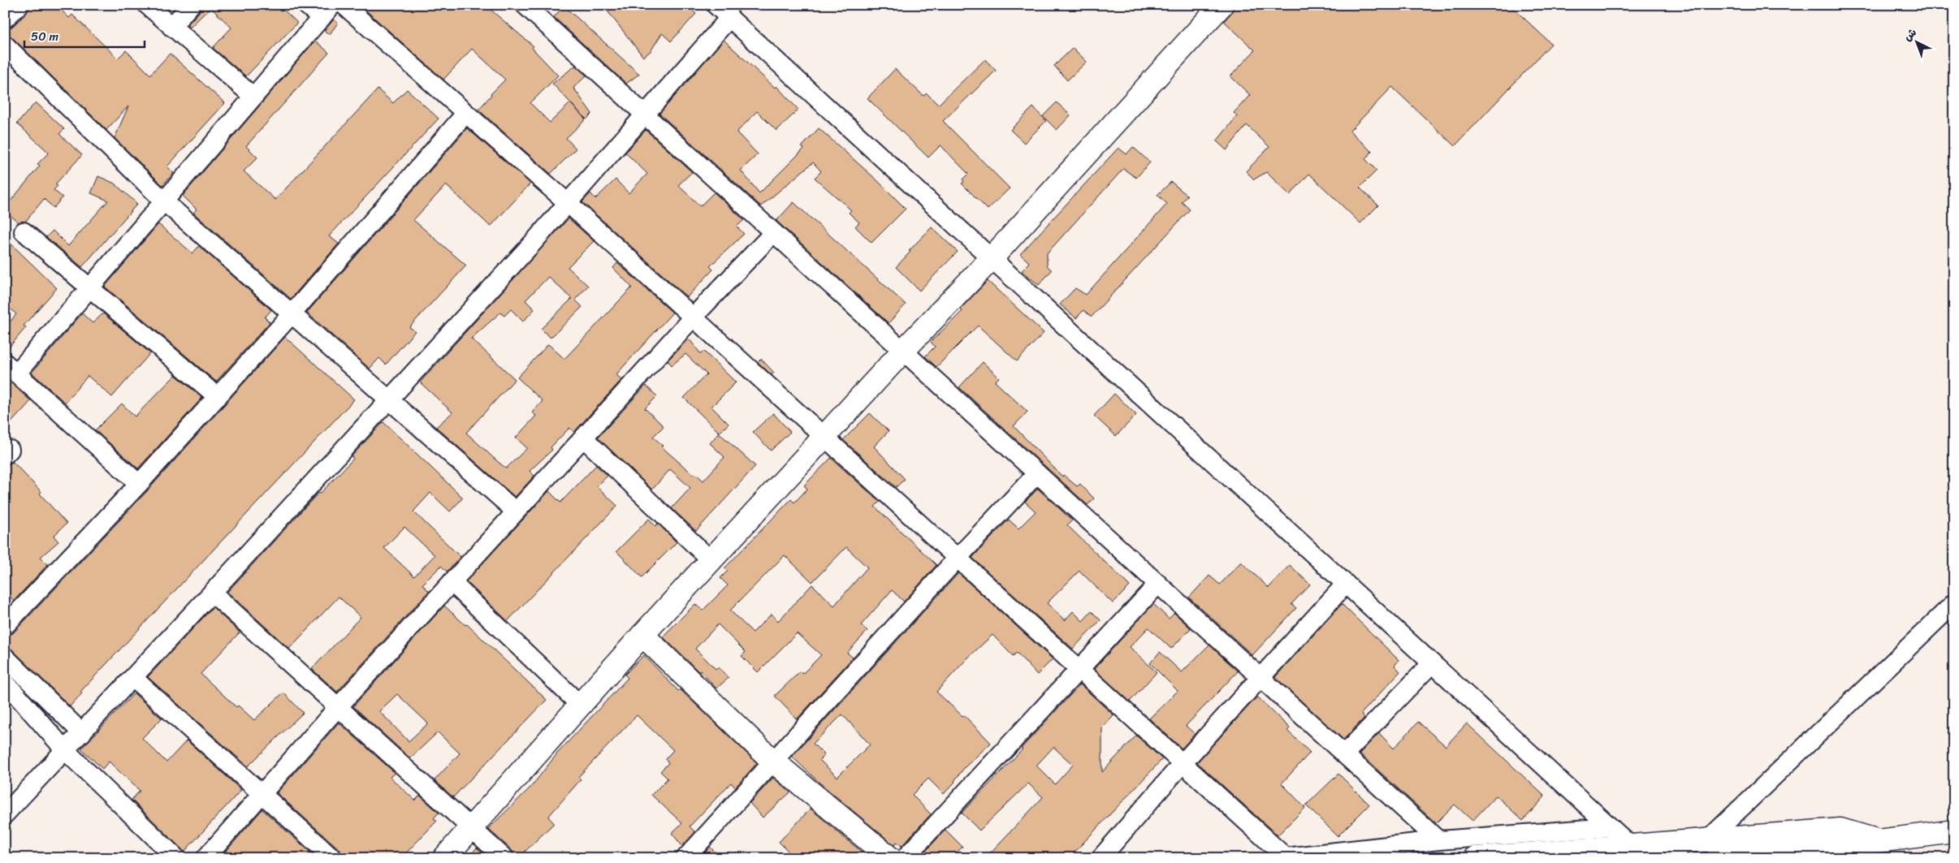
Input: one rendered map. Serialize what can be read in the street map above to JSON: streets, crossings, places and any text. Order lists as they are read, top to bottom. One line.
{"scale_bar":"50 m","north":"top left"}
